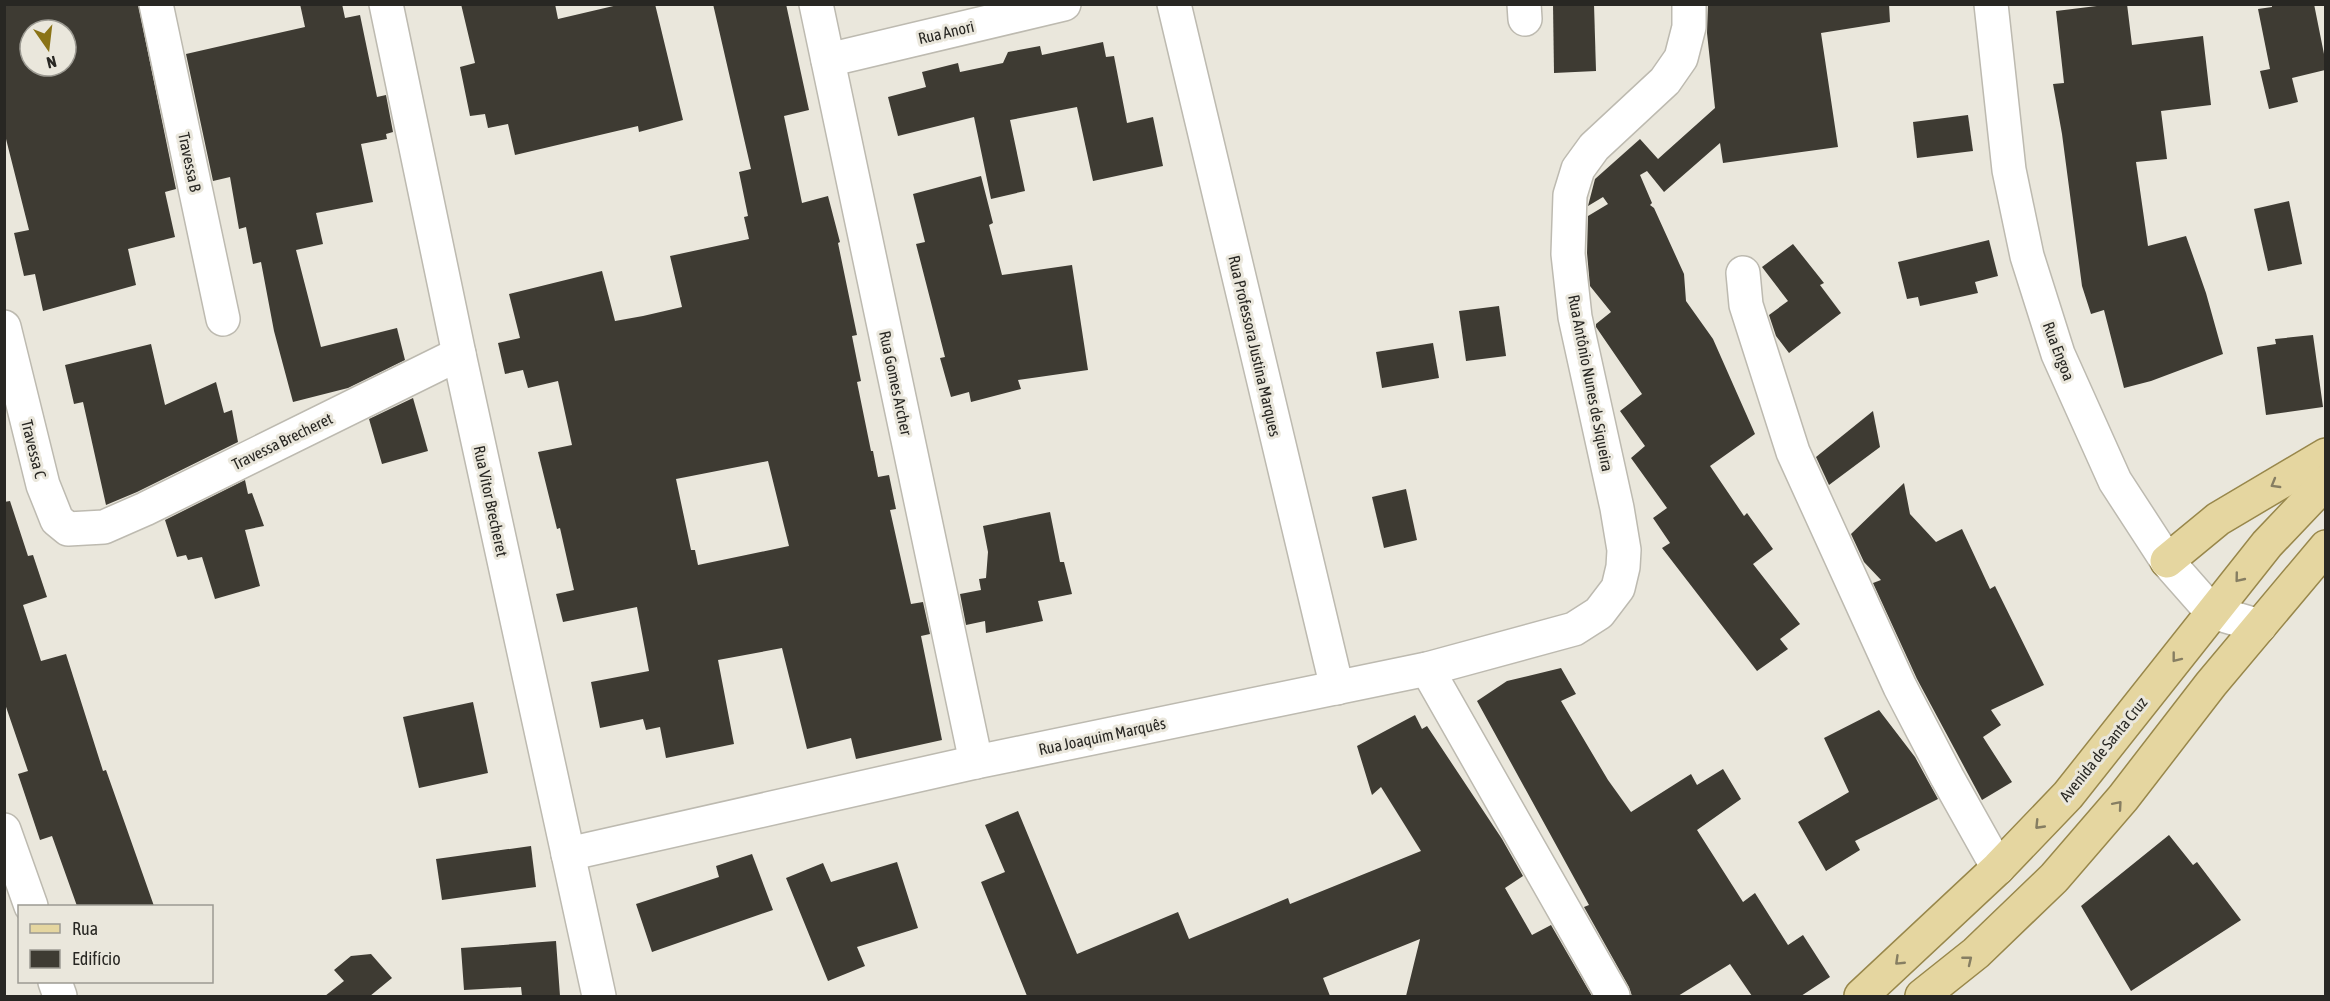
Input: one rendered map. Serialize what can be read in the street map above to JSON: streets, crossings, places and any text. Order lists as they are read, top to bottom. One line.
{"streets":{"main road":["Avenida de Santa Cruz"],"street":["Rua Anori","Travessa B","Rua Professora Justina Marques","Rua Engoa","Rua Gomes Archer","Rua Antônio Nunes de Siqueira","Travessa Brecheret","Travessa C","Rua Vitor Brecheret","Rua Joaquim Marquês"]},"crossings":[["Rua Anori","Rua Gomes Archer"],["Rua Professora Justina Marques","Rua Joaquim Marquês"],["Rua Engoa","Avenida de Santa Cruz"],["Rua Gomes Archer","Rua Joaquim Marquês"],["Rua Antônio Nunes de Siqueira","Rua Joaquim Marquês"],["Travessa Brecheret","Travessa C"],["Travessa Brecheret","Rua Vitor Brecheret"],["Rua Vitor Brecheret","Rua Joaquim Marquês"]],"legend":["Rua","Edifício"],"north":"bottom"}
